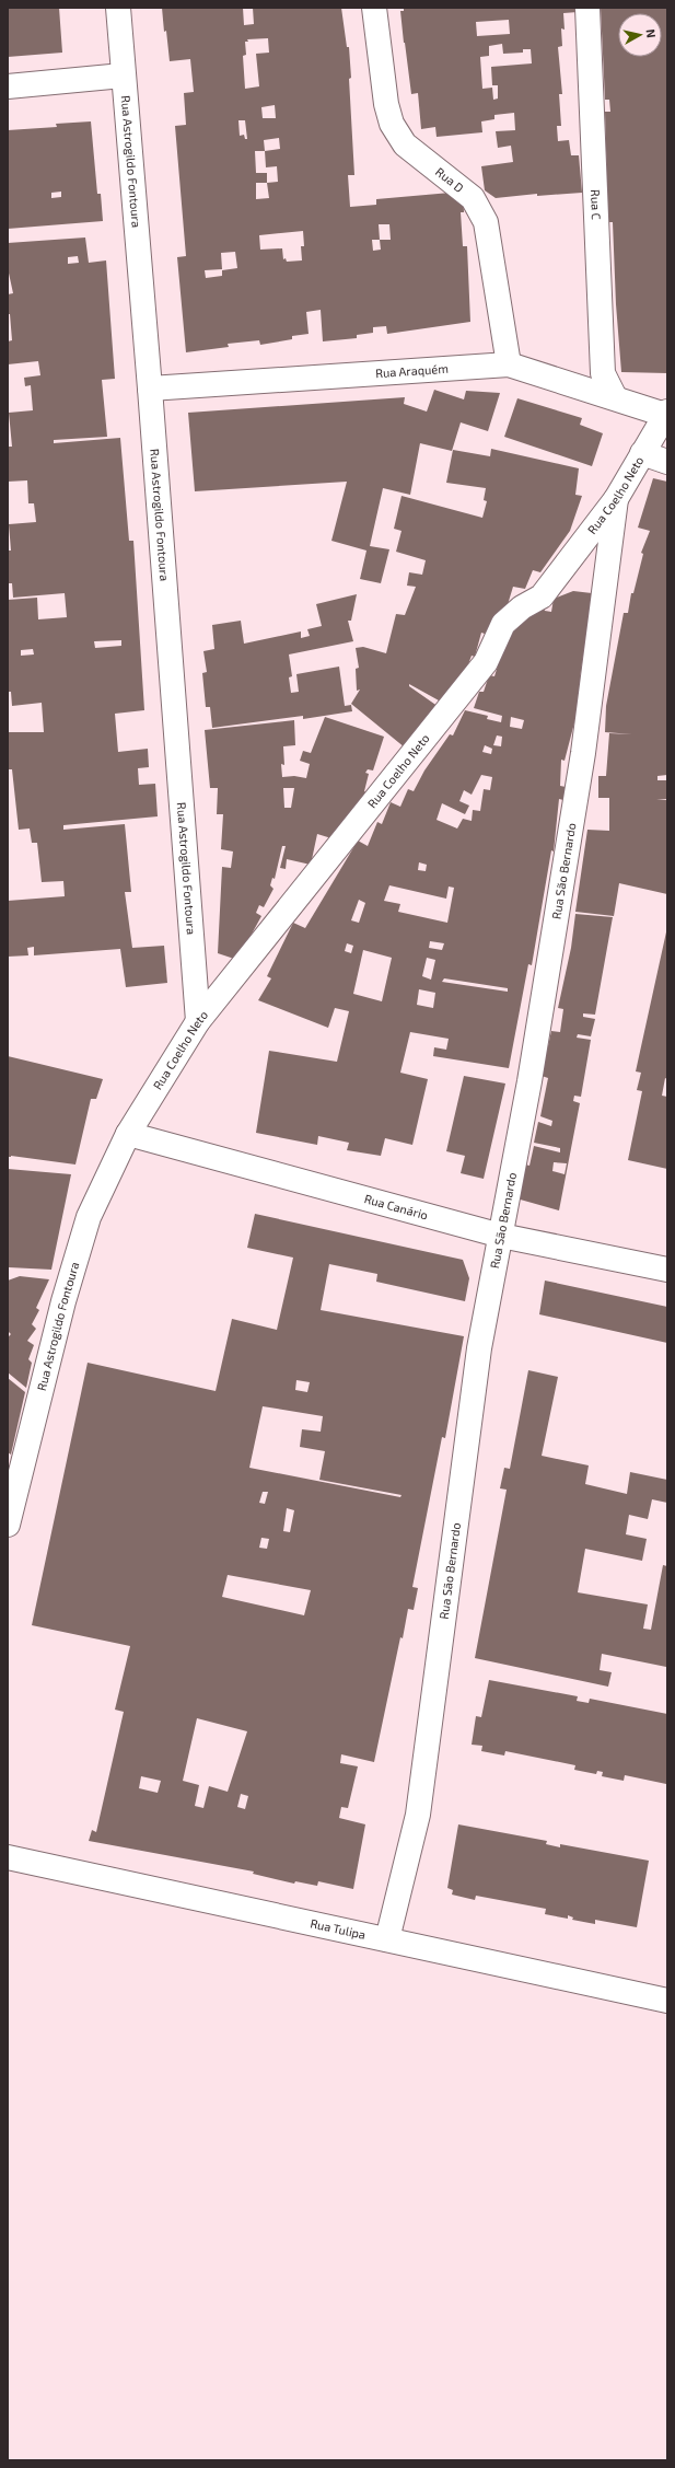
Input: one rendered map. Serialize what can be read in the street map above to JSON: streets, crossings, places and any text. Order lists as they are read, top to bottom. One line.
{"streets":{"street":["Rua Astrogildo Fontoura","Rua D","Rua C","Rua Araquém","Rua Coelho Neto","Rua São Bernardo","Rua Canário","Rua Tulipa"]},"crossings":[["Rua Astrogildo Fontoura","Rua Araquém"],["Rua Astrogildo Fontoura","Rua Coelho Neto"],["Rua Astrogildo Fontoura","Rua Canário"],["Rua D","Rua Araquém"],["Rua C","Rua Araquém"],["Rua Araquém","Rua Coelho Neto"],["Rua Coelho Neto","Rua São Bernardo"],["Rua Coelho Neto","Rua Canário"],["Rua São Bernardo","Rua Canário"],["Rua São Bernardo","Rua Tulipa"]],"north":"right"}
